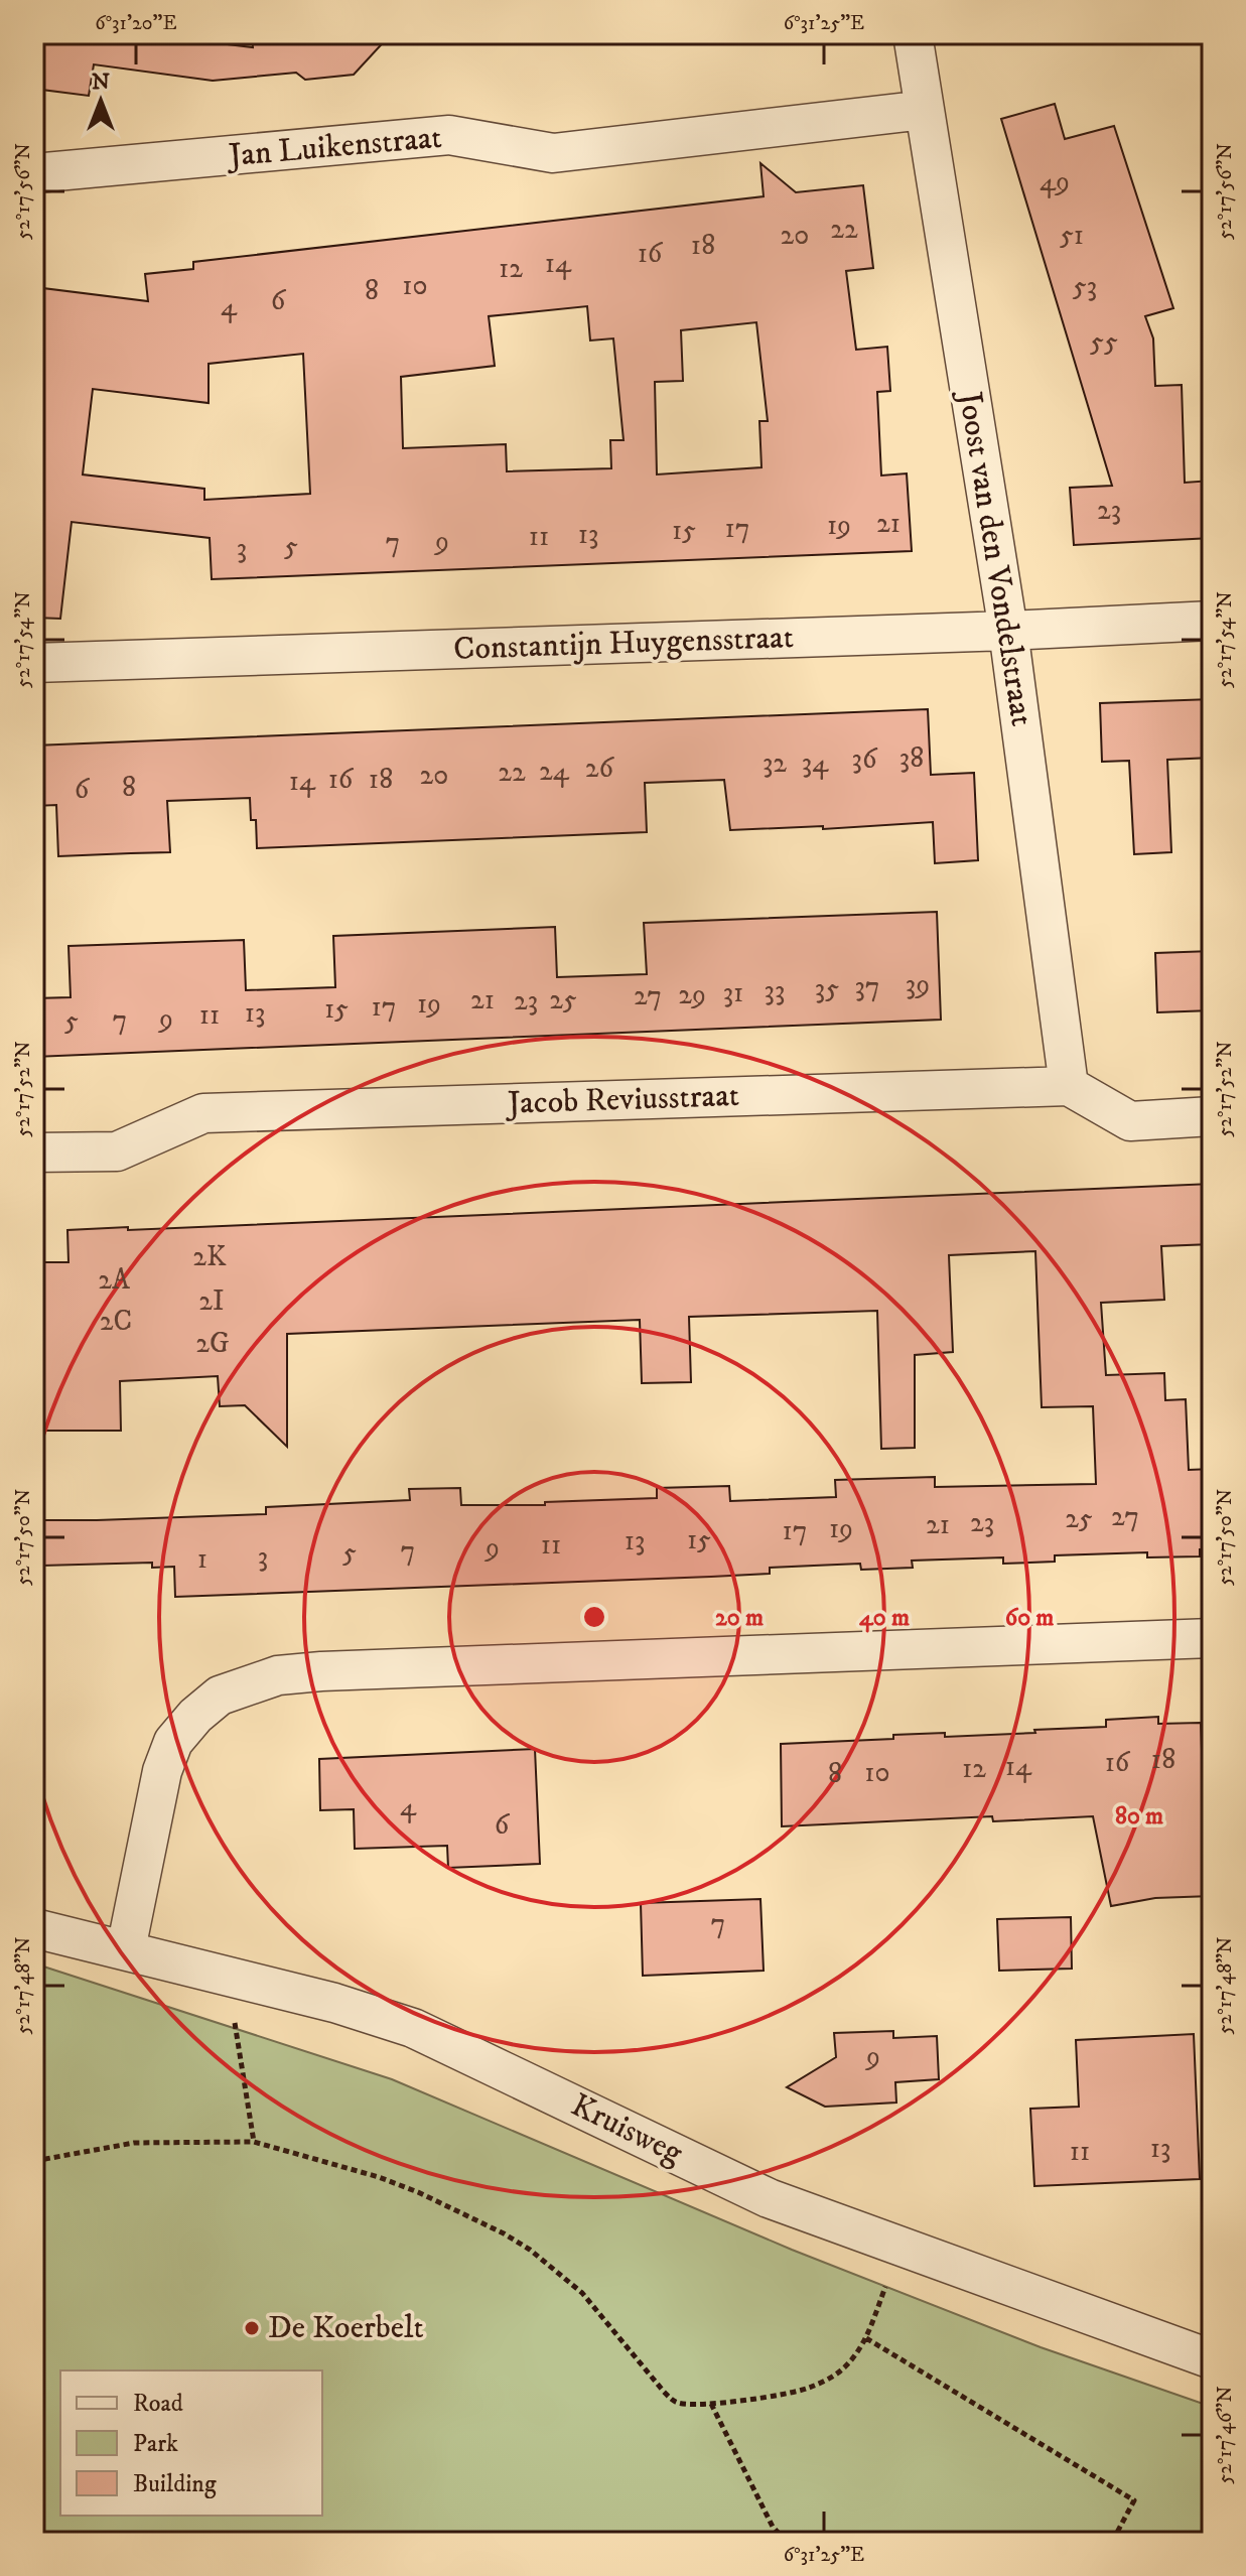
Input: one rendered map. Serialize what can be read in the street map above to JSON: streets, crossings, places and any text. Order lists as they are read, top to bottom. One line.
{"streets":{"street":["Jan Luikenstraat","Joost van den Vondelstraat","Constantijn Huygensstraat","Jacob Reviusstraat","Kruisweg"]},"crossings":[["Jan Luikenstraat","Joost van den Vondelstraat"],["Joost van den Vondelstraat","Constantijn Huygensstraat"],["Joost van den Vondelstraat","Jacob Reviusstraat"]],"places":["De Koerbelt"],"house_numbers":["49","22","20","51","18","16","14","12","10","53","8","6","4","55","23","21","19","17","15","13","11","9","7","5","3","38","36","32","34","26","24","22","20","16","18","14","8","6","39","37","35","33","31","29","27","21","25","23","19","17","15","13","11","9","7","5","2K","2A","2I","2C","2G","27","25","23","21","19","17","15","13","11","9","7","5","3","1","18","16","14","12","10","8","4","6","7","9","13","11"],"legend":["Road","Park","Building"],"north":"top","coordinates":["6°31'20\"E","6°31'25\"E","52°17'56\"N","52°17'54\"N","52°17'52\"N","52°17'50\"N","52°17'48\"N","52°17'46\"N"],"rings":["20 m","40 m","60 m","80 m"]}
